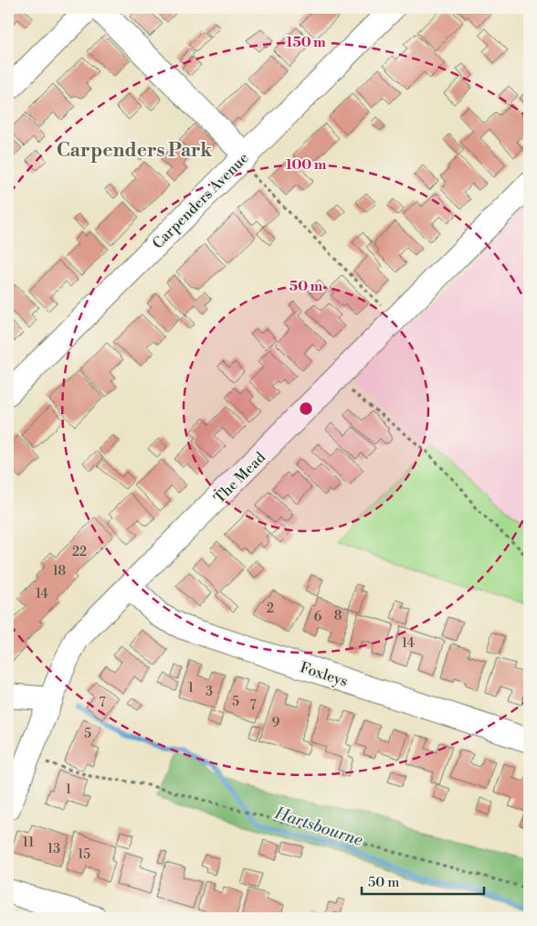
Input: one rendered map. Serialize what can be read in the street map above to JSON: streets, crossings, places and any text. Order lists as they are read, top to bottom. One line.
{"streets":{"street":["Carpenders Avenue","The Mead","Foxleys"]},"crossings":[["The Mead","Foxleys"]],"districts":["Carpenders Park"],"water":["Hartsbourne"],"house_numbers":["22","18","14","2","8","6","14","1","3","5","7","7","9","5","1","11","13","15"],"scale_bar":"50 m","rings":["150 m","100 m","50 m"]}
